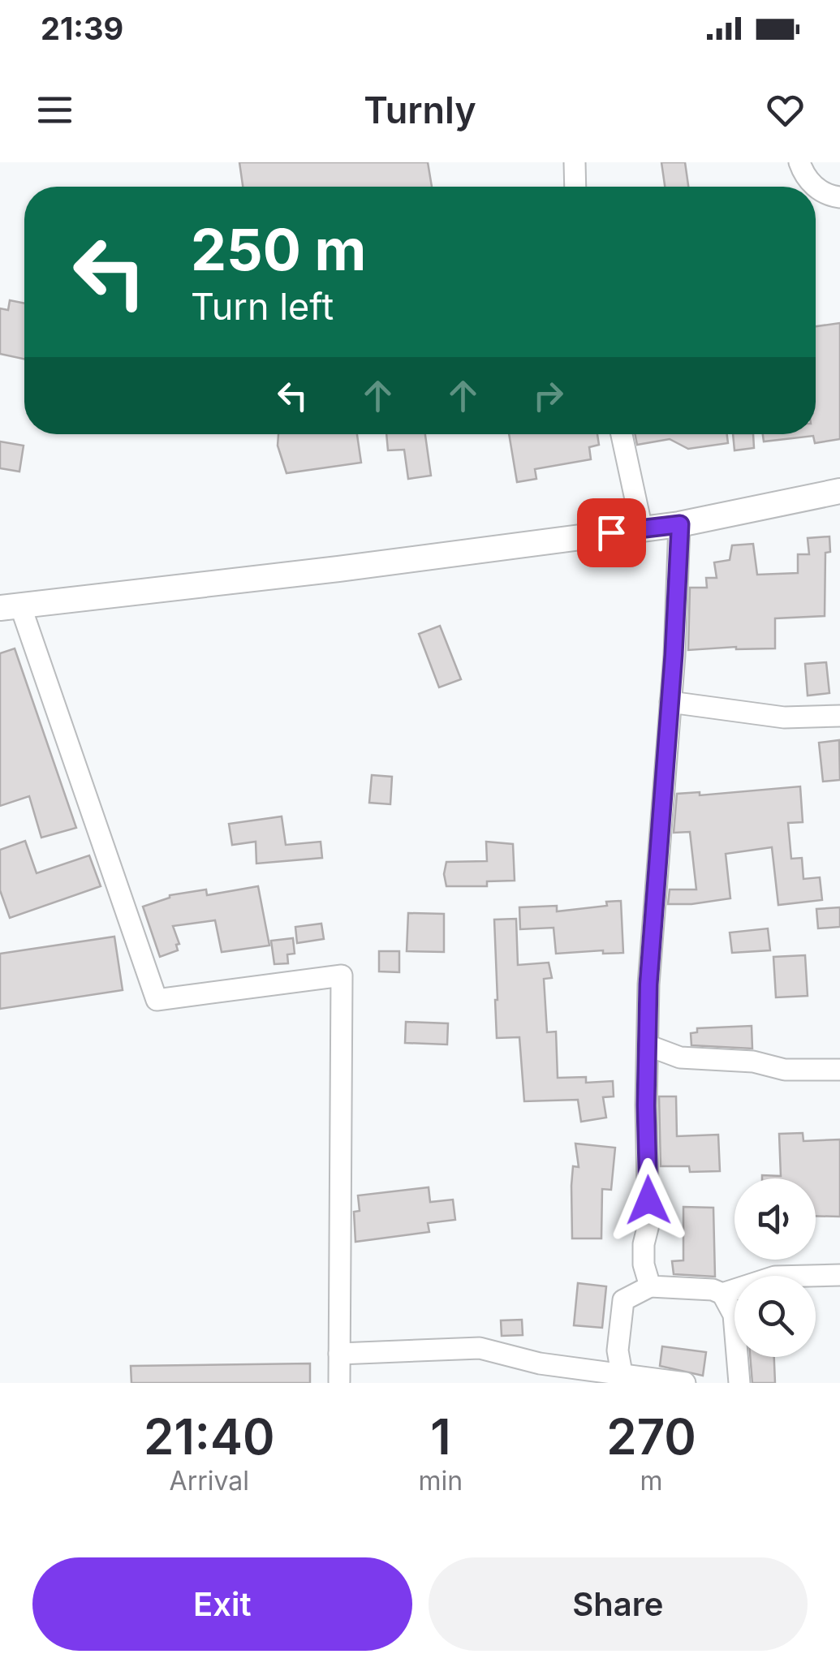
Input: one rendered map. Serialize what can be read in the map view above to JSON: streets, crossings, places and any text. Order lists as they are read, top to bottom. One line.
{"page":{"status":"21:39","header":"Turnly","turn":["250 m","Turn left"],"eta":["21:40","Arrival","1","min","270","m"],"buttons":["Exit","Share"]}}
